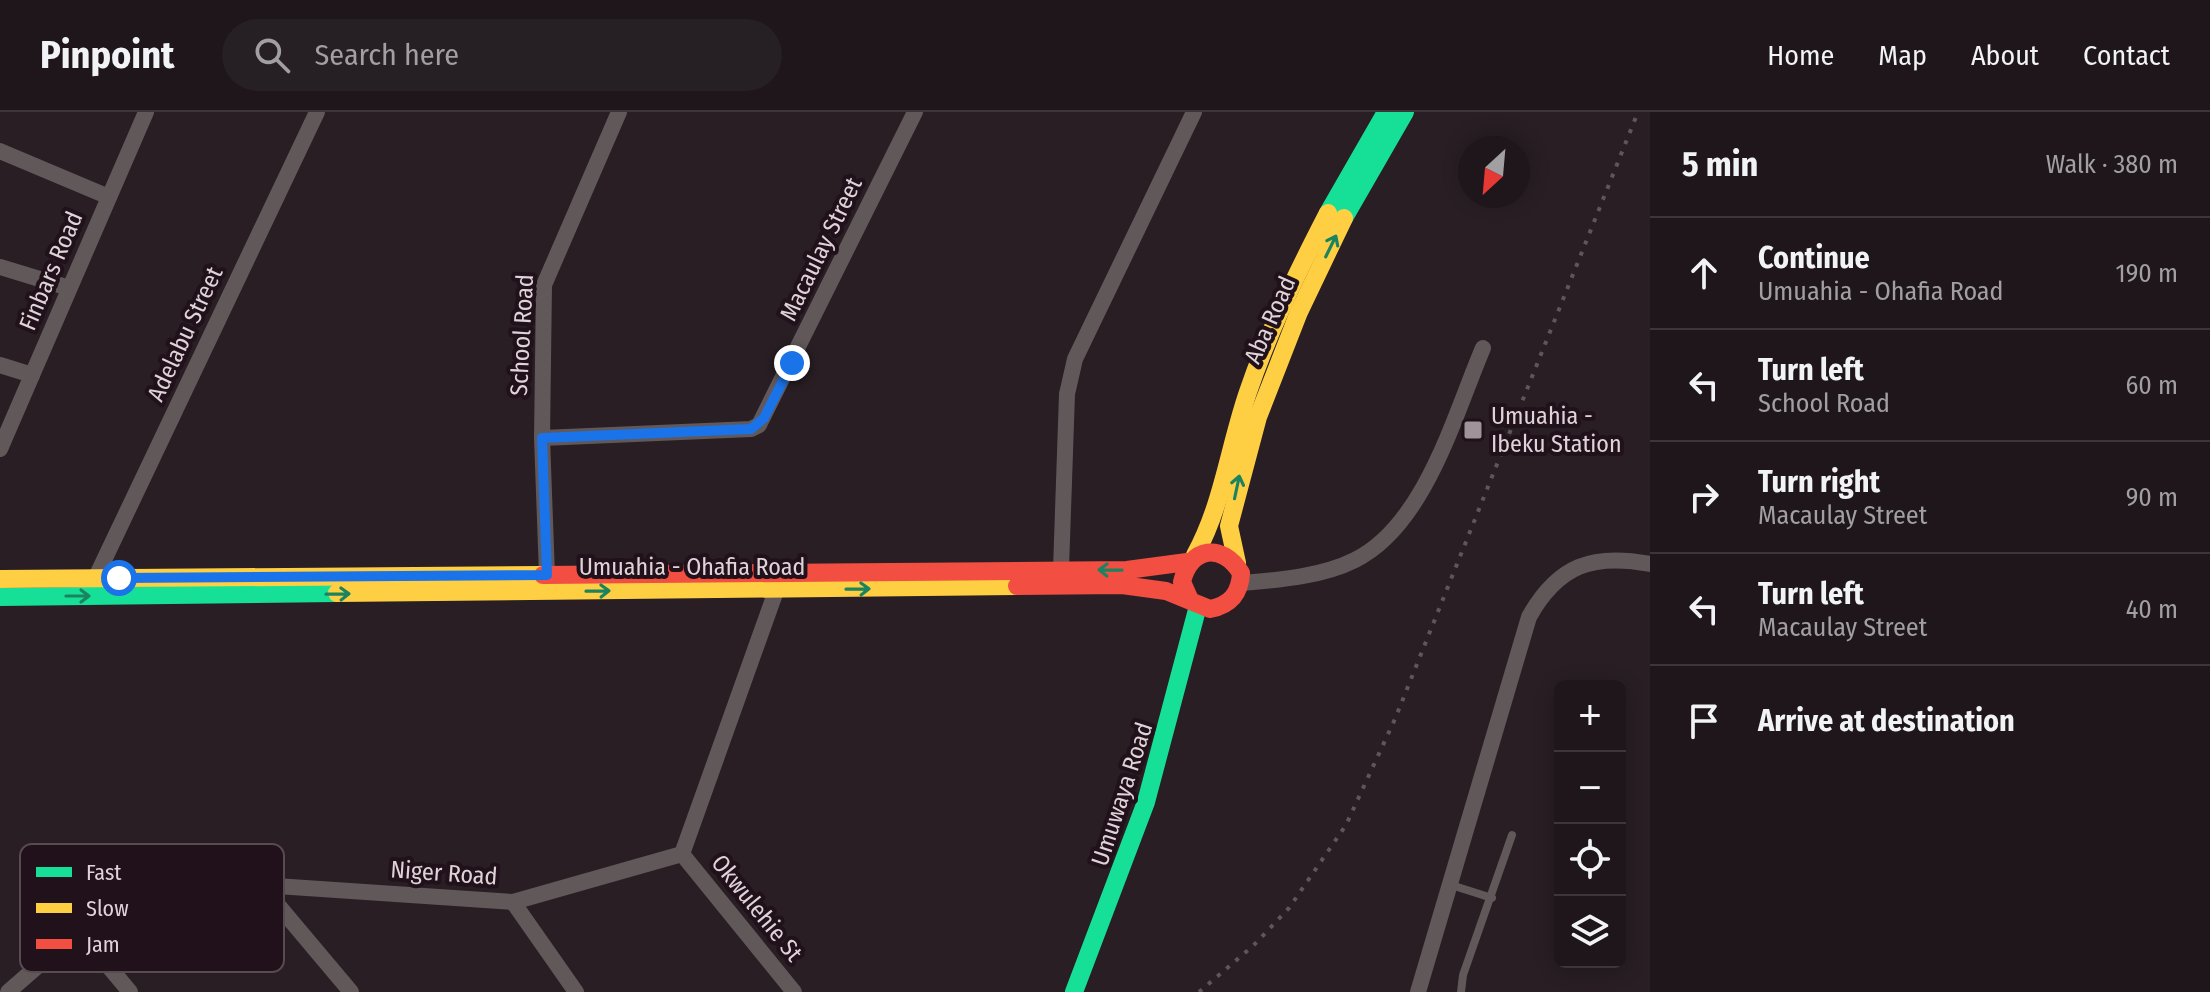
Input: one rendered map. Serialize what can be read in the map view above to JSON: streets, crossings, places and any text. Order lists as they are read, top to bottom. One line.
{"streets":{"main road":["Aba Road","Umuahia - Ohafia Road","Umuwaya Road"],"street":["Macaulay Street","Finbars Road","Adelabu Street","School Road","Niger Road","Okwulehie St"]},"crossings":[["Macaulay Street","School Road"],["Aba Road","Umuahia - Ohafia Road"],["Aba Road","Umuwaya Road"],["Adelabu Street","Umuahia - Ohafia Road"],["School Road","Umuahia - Ohafia Road"],["Umuahia - Ohafia Road","Umuwaya Road"],["Niger Road","Okwulehie St"]],"places":{"transit":["Umuahia - Ibeku Station"]},"legend":["Fast","Slow","Jam"],"north":"bottom left","page":{"header":"Pinpoint","search":"Search here","nav":["Home","Map","About","Contact"],"heading":["5 min","Walk · 380 m"],"list":[["Continue","Umuahia - Ohafia Road","190 m"],["Turn left","School Road","60 m"],["Turn right","Macaulay Street","90 m"],["Turn left","Macaulay Street","40 m"],"Arrive at destination"],"map_buttons":["+","−"]}}
